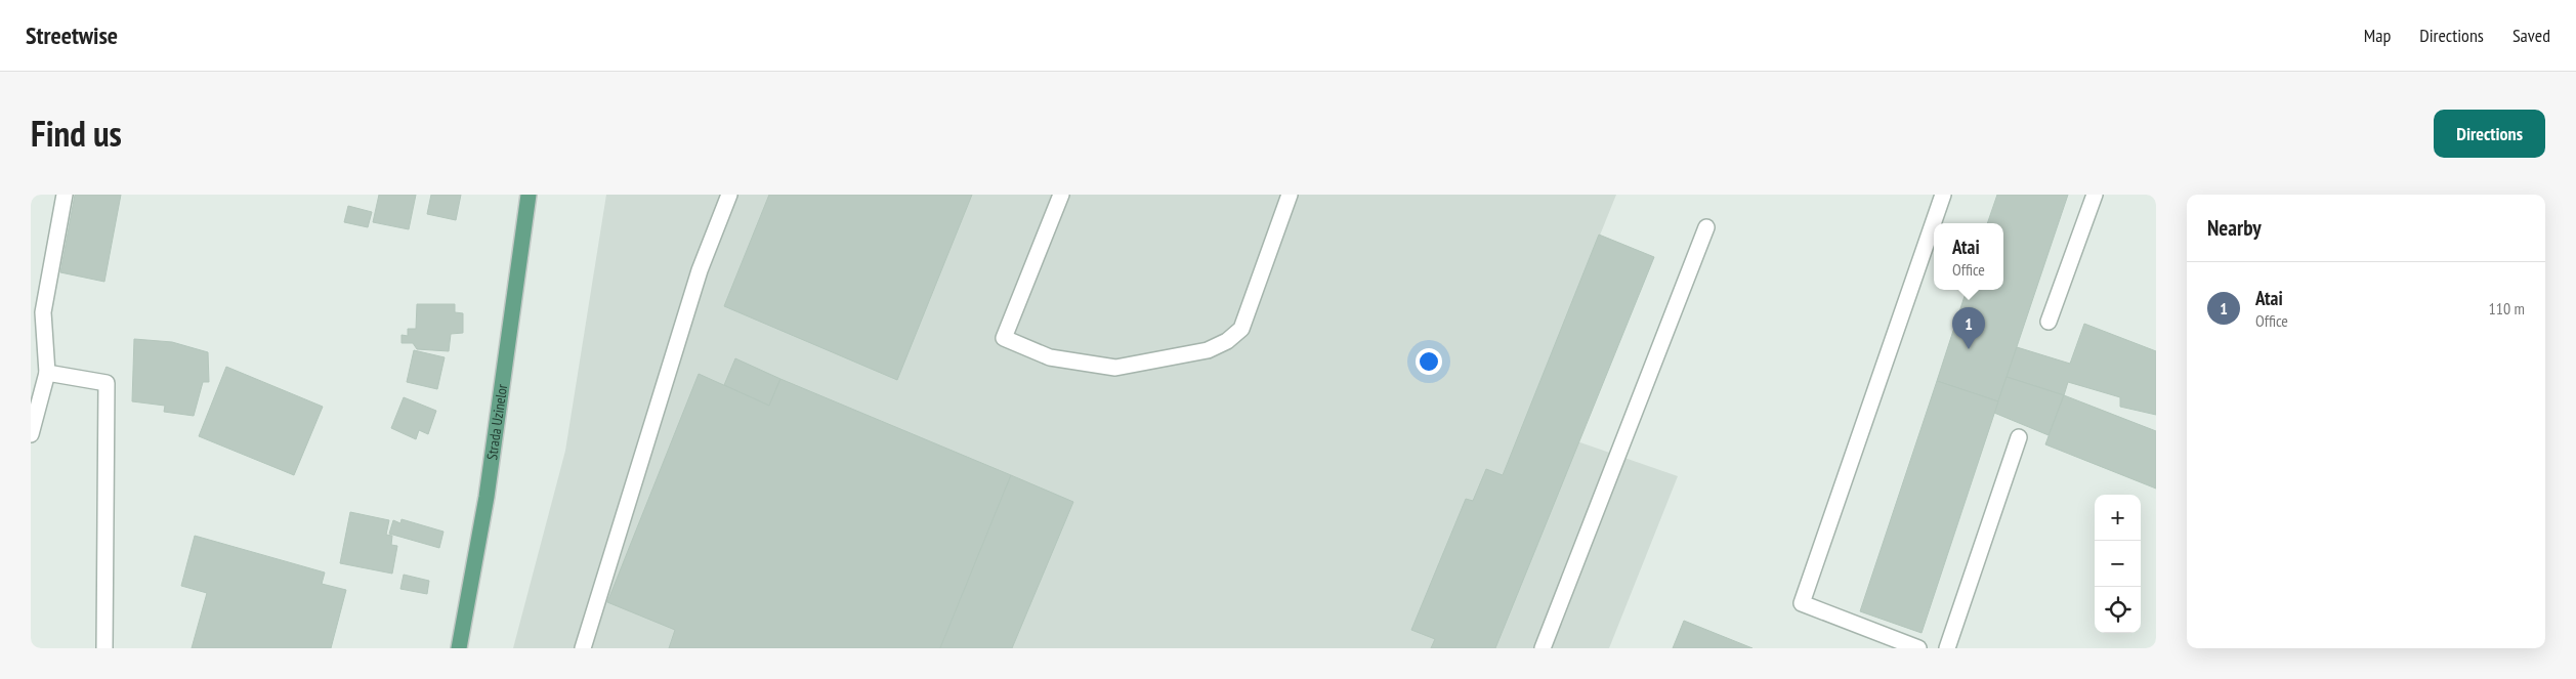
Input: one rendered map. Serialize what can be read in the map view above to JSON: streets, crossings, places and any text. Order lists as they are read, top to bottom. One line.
{"streets":{"main road":["Strada Uzinelor"]},"page":{"header":"Streetwise","nav":["Map","Directions","Saved"],"title":"Find us","buttons":"Directions","heading":"Nearby","popup":["Atai","Office"],"list":[{"mark":"1","name":"Atai","note":"Office","value":"110 m"}],"pins":"1","map_buttons":["+","−"]}}
